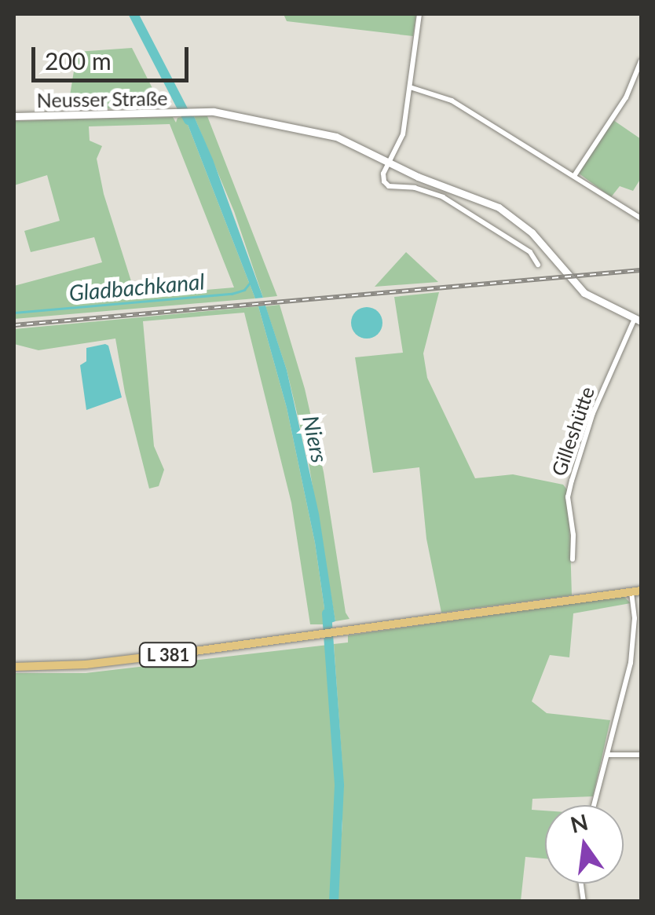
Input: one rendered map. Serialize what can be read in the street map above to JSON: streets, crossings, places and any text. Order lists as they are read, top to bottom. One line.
{"streets":{"main road":["L 381"],"street":["Neusser Straße","Gilleshütte"]},"crossings":[["Neusser Straße","Gilleshütte"]],"water":["Gladbachkanal","Niers"],"scale_bar":"200 m","north":"top"}
